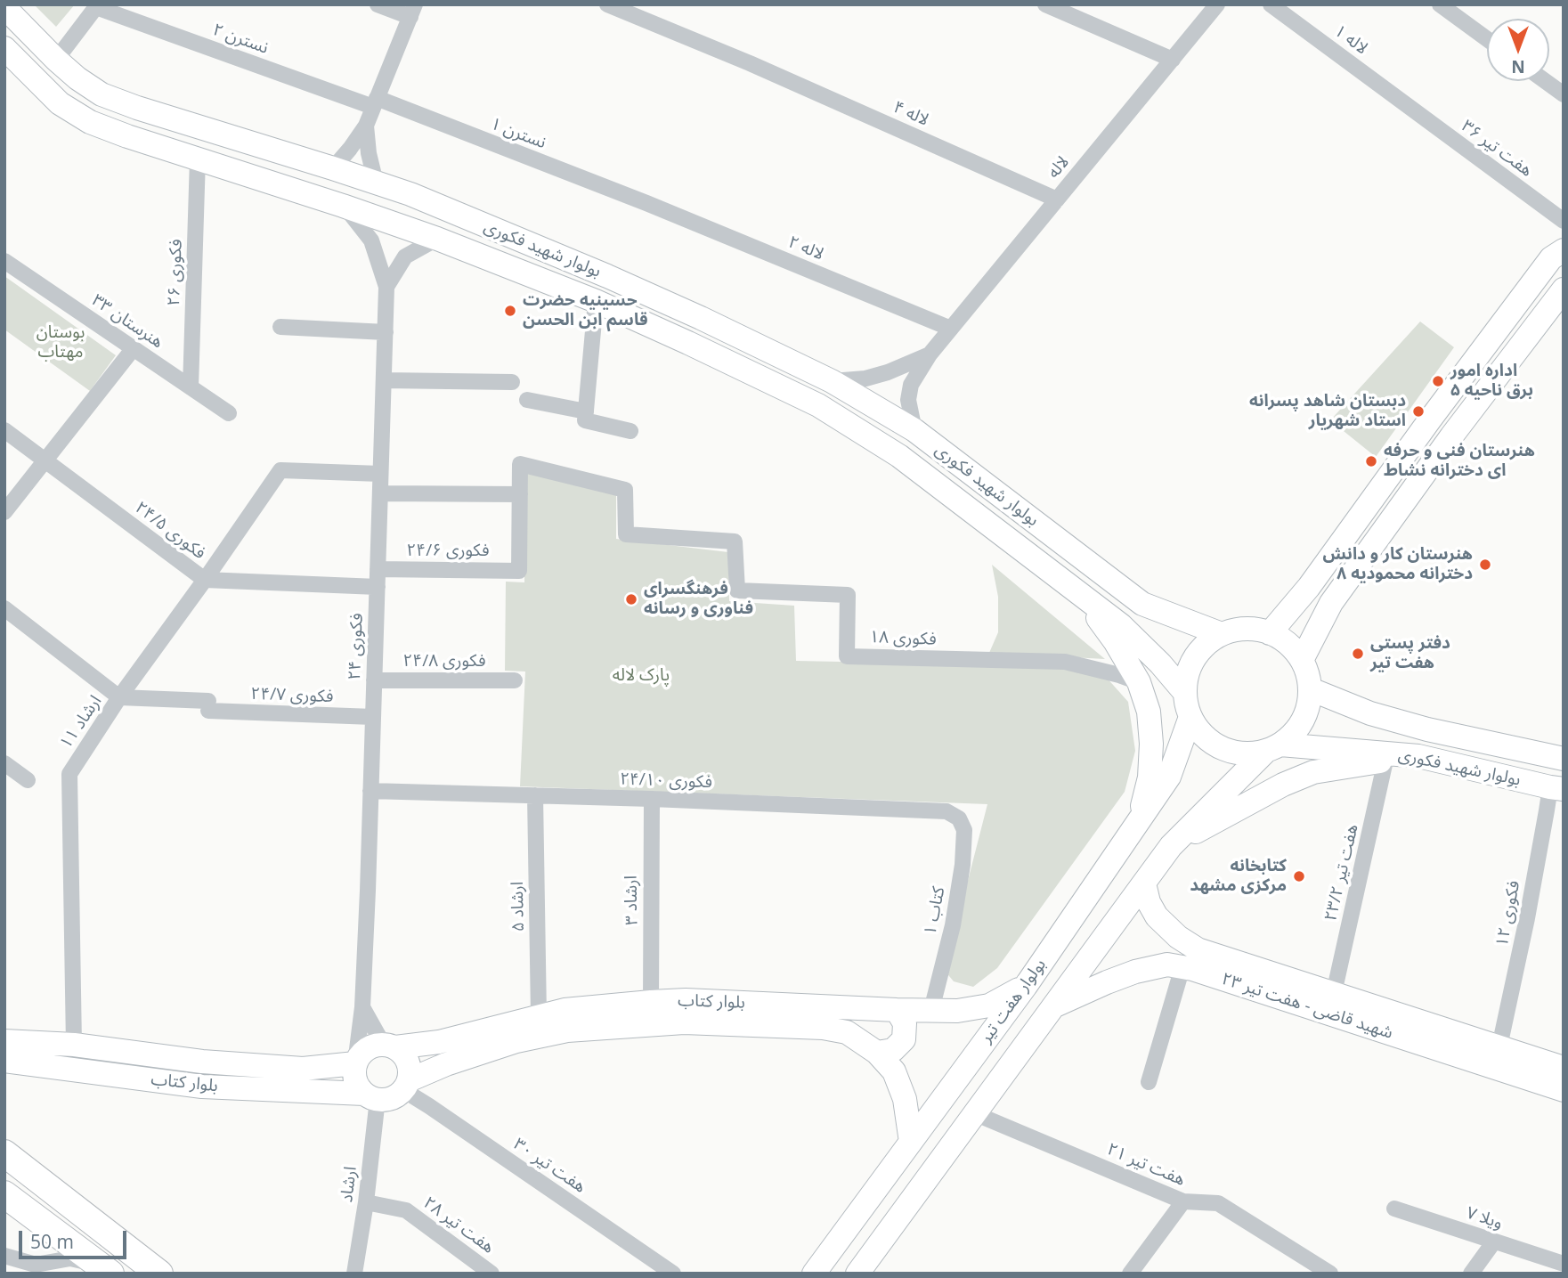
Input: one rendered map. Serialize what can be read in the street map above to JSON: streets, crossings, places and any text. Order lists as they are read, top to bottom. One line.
{"streets":{"main road":["بولوار شهید فکوری","بولوار هفت تیر","بلوار کتاب","شهید قاضی - هفت تیر ۲۳"],"street":["نسترن ۲","لاله ۱","لاله ۴","نسترن ۱","هفت تیر ۳۶","لاله","لاله ۲","فکوری ۲۶","هنرستان ۳۳","فکوری ۲۴/۵","فکوری ۲۴/۶","فکوری ١٨","فکوری ۲۴","فکوری ۲۴/۸","فکوری ۲۴/۷","ارشاد ۱۱","فکوری ۲۴/۱۰","هفت تیر ۲۳/۲","ارشاد ۳","ارشاد ۵","کتاب ۱","فکوری ۱۲","هفت تیر ۲۱","هفت تیر ۳۰","ارشاد","ویلا ۷","هفت تیر ۲۸"]},"crossings":[["نسترن ۲","نسترن ۱"],["لاله ۱","هفت تیر ۳۶"],["لاله ۴","لاله"],["نسترن ۱","لاله ۲"],["لاله","لاله ۲"],["لاله","بولوار شهید فکوری"],["بولوار شهید فکوری","فکوری ۲۶"],["بولوار شهید فکوری","فکوری ۱۲"],["بولوار شهید فکوری","بولوار هفت تیر"],["فکوری ۲۶","هنرستان ۳۳"],["فکوری ۲۴/۵","فکوری ۲۴"],["فکوری ۲۴/۵","ارشاد ۱۱"],["فکوری ۲۴/۶","فکوری ١٨"],["فکوری ۲۴/۶","فکوری ۲۴"],["فکوری ۲۴","فکوری ۲۴/۸"],["فکوری ۲۴","فکوری ۲۴/۷"],["فکوری ۲۴","ارشاد ۱۱"],["فکوری ۲۴","فکوری ۲۴/۱۰"],["فکوری ۲۴","بلوار کتاب"],["فکوری ۲۴","هفت تیر ۳۰"],["فکوری ۲۴","ارشاد"],["فکوری ۲۴/۷","ارشاد ۱۱"],["ارشاد ۱۱","بلوار کتاب"],["فکوری ۲۴/۱۰","ارشاد ۳"],["فکوری ۲۴/۱۰","ارشاد ۵"],["فکوری ۲۴/۱۰","کتاب ۱"],["هفت تیر ۲۳/۲","شهید قاضی - هفت تیر ۲۳"],["ارشاد ۳","بلوار کتاب"],["ارشاد ۵","بلوار کتاب"],["کتاب ۱","بلوار کتاب"],["فکوری ۱۲","شهید قاضی - هفت تیر ۲۳"],["بولوار هفت تیر","بلوار کتاب"],["بولوار هفت تیر","شهید قاضی - هفت تیر ۲۳"],["بولوار هفت تیر","هفت تیر ۲۱"],["بلوار کتاب","هفت تیر ۳۰"],["بلوار کتاب","ارشاد"],["هفت تیر ۳۰","ارشاد"],["ارشاد","هفت تیر ۲۸"]],"parks":["بوستان مهتاب","پارک لاله"],"places":["حسینیه حضرت قاسم ابن الحسن","اداره امور برق ناحیه ۵","دبستان شاهد پسرانه استاد شهریار","هنرستان فنی و حرفه ای دخترانه نشاط","هنرستان کار و دانش دخترانه محمودیه ۸","فرهنگسرای فناوری و رسانه","دفتر پستی هفت تیر","کتابخانه مرکزی مشهد"],"scale_bar":"50 m","north":"bottom"}
